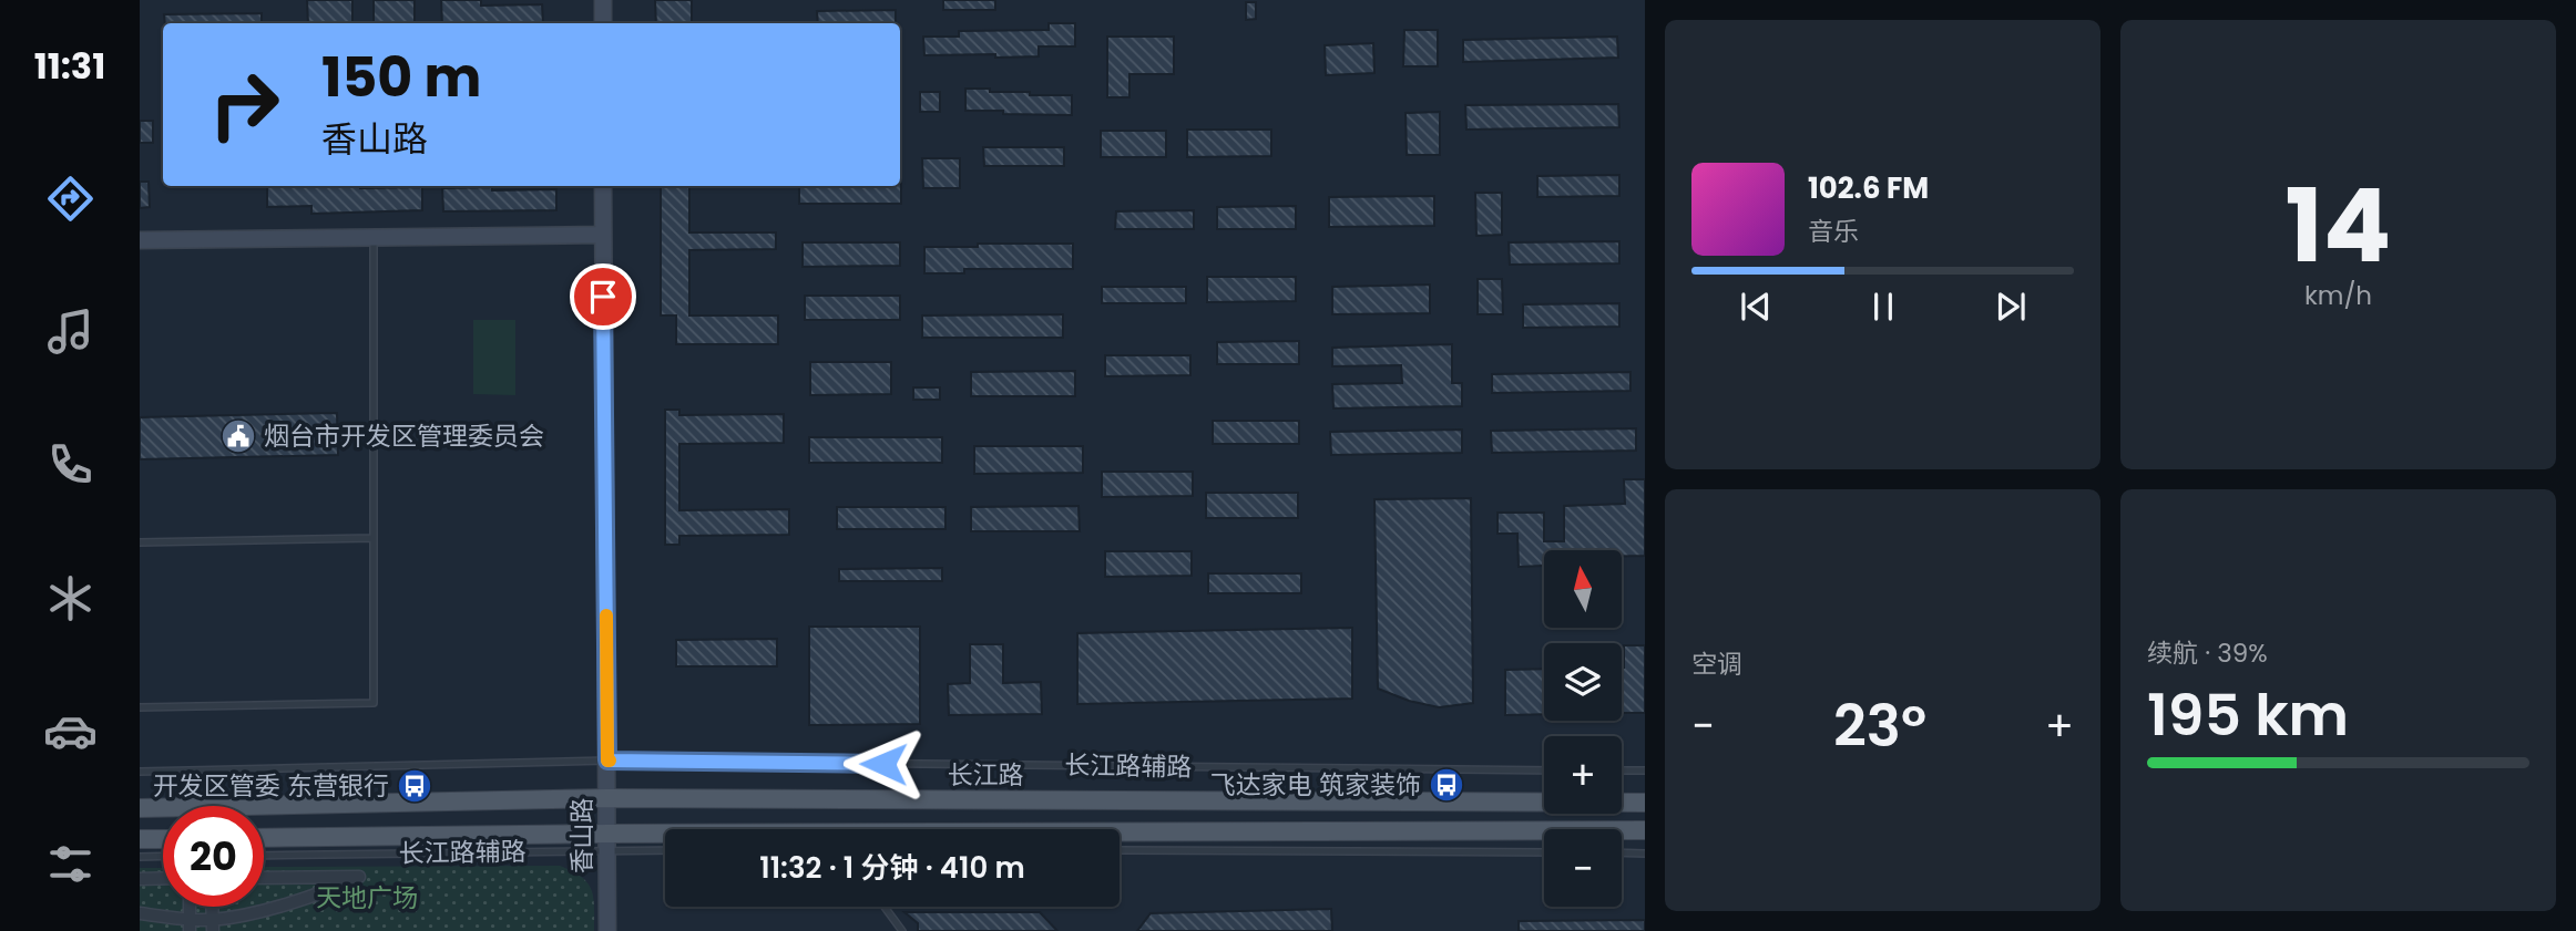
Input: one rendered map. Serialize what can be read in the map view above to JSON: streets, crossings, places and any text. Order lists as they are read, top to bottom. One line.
{"streets":{"main road":["长江路"],"street":["香山路"],"lane":["长江路辅路"]},"crossings":[["长江路辅路","香山路"],["长江路","香山路"]],"parks":["天地广场"],"places":{"public building":["烟台市开发区管理委员会"],"bus stop":["飞达家电 筑家装饰","开发区管委 东营银行"]},"north":"top","page":{"tabs":"11:31","tile":[["14","km/h"],"空调",["续航 · 39%","195 km"]],"turn":["150 m","香山路"],"song":["102.6 FM","音乐"],"map_buttons":["+","−"],"heat":["−","23°","+"],"limit":"20","trip":"11:32 · 1 分钟 · 410 m"}}
